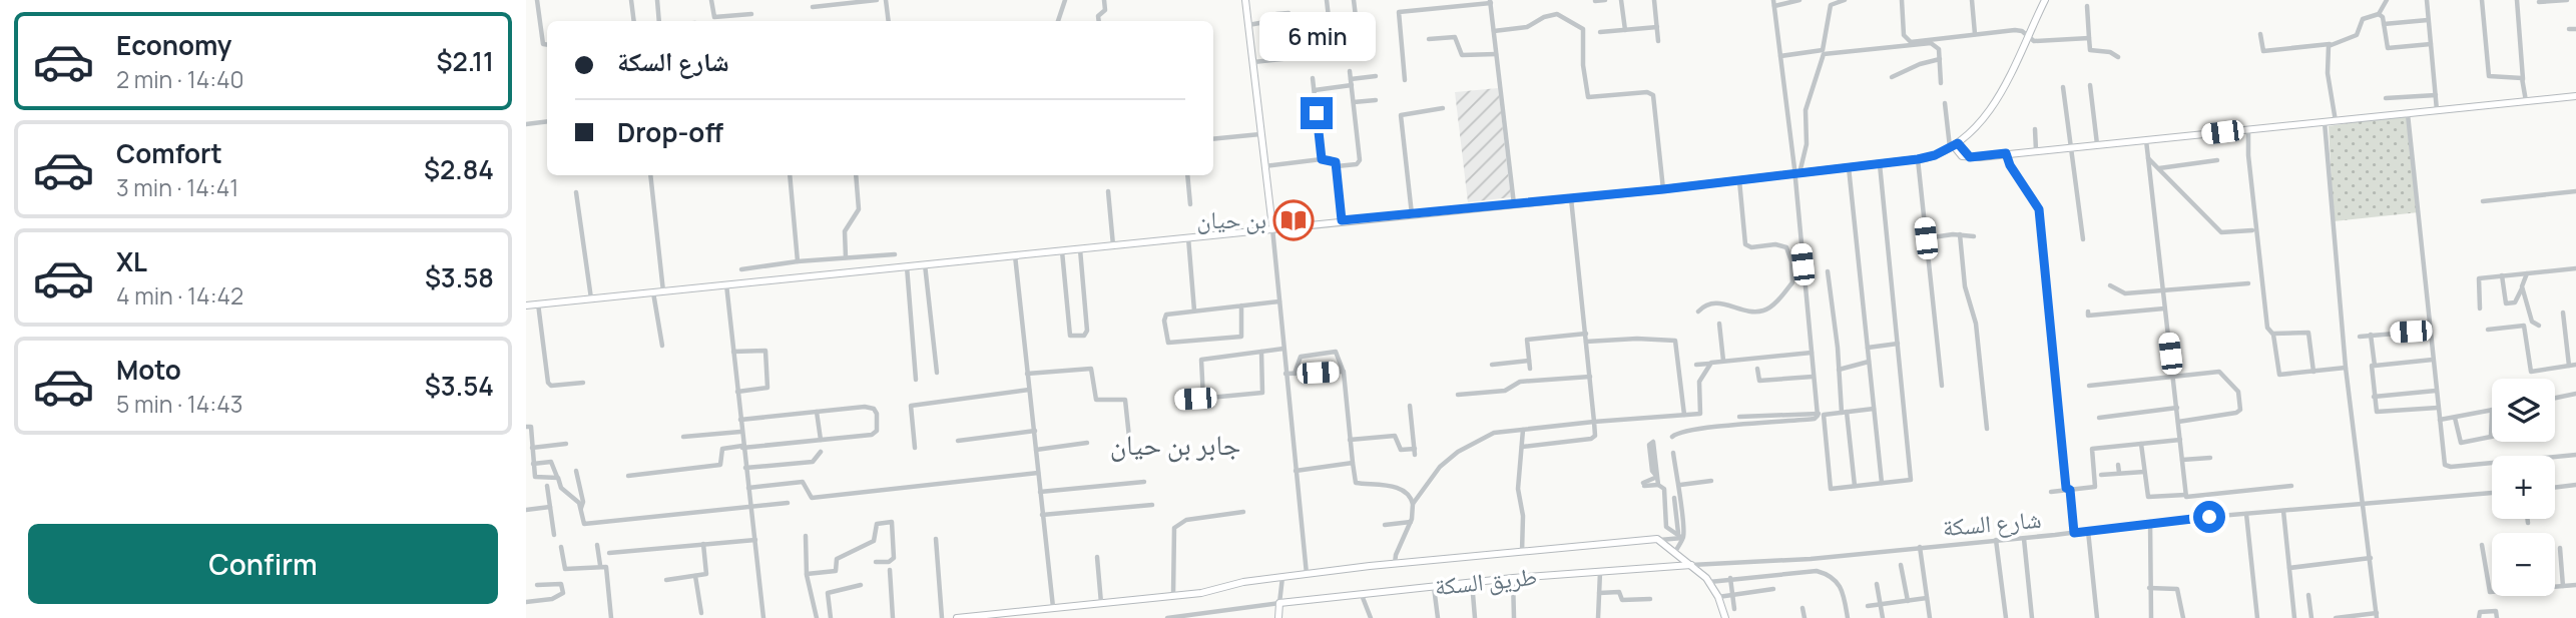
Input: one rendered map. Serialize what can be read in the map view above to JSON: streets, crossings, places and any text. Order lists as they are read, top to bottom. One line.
{"streets":{"main road":["طريق السكة"],"street":["شارع السكة"]},"crossings":[["شارع السكة","طريق السكة"]],"districts":["جابر بن حيان"],"places":{"library":["بن حيان"]},"page":{"list":[{"name":"Economy","note":"2 min · 14:40","value":"$2.11"},{"name":"Comfort","note":"3 min · 14:41","value":"$2.84"},{"name":"XL","note":"4 min · 14:42","value":"$3.58"},{"name":"Moto","note":"5 min · 14:43","value":"$3.54"}],"bubble":"6 min","banner":["شارع السكة","Drop-off"],"map_buttons":["+","−"],"buttons":"Confirm"}}
